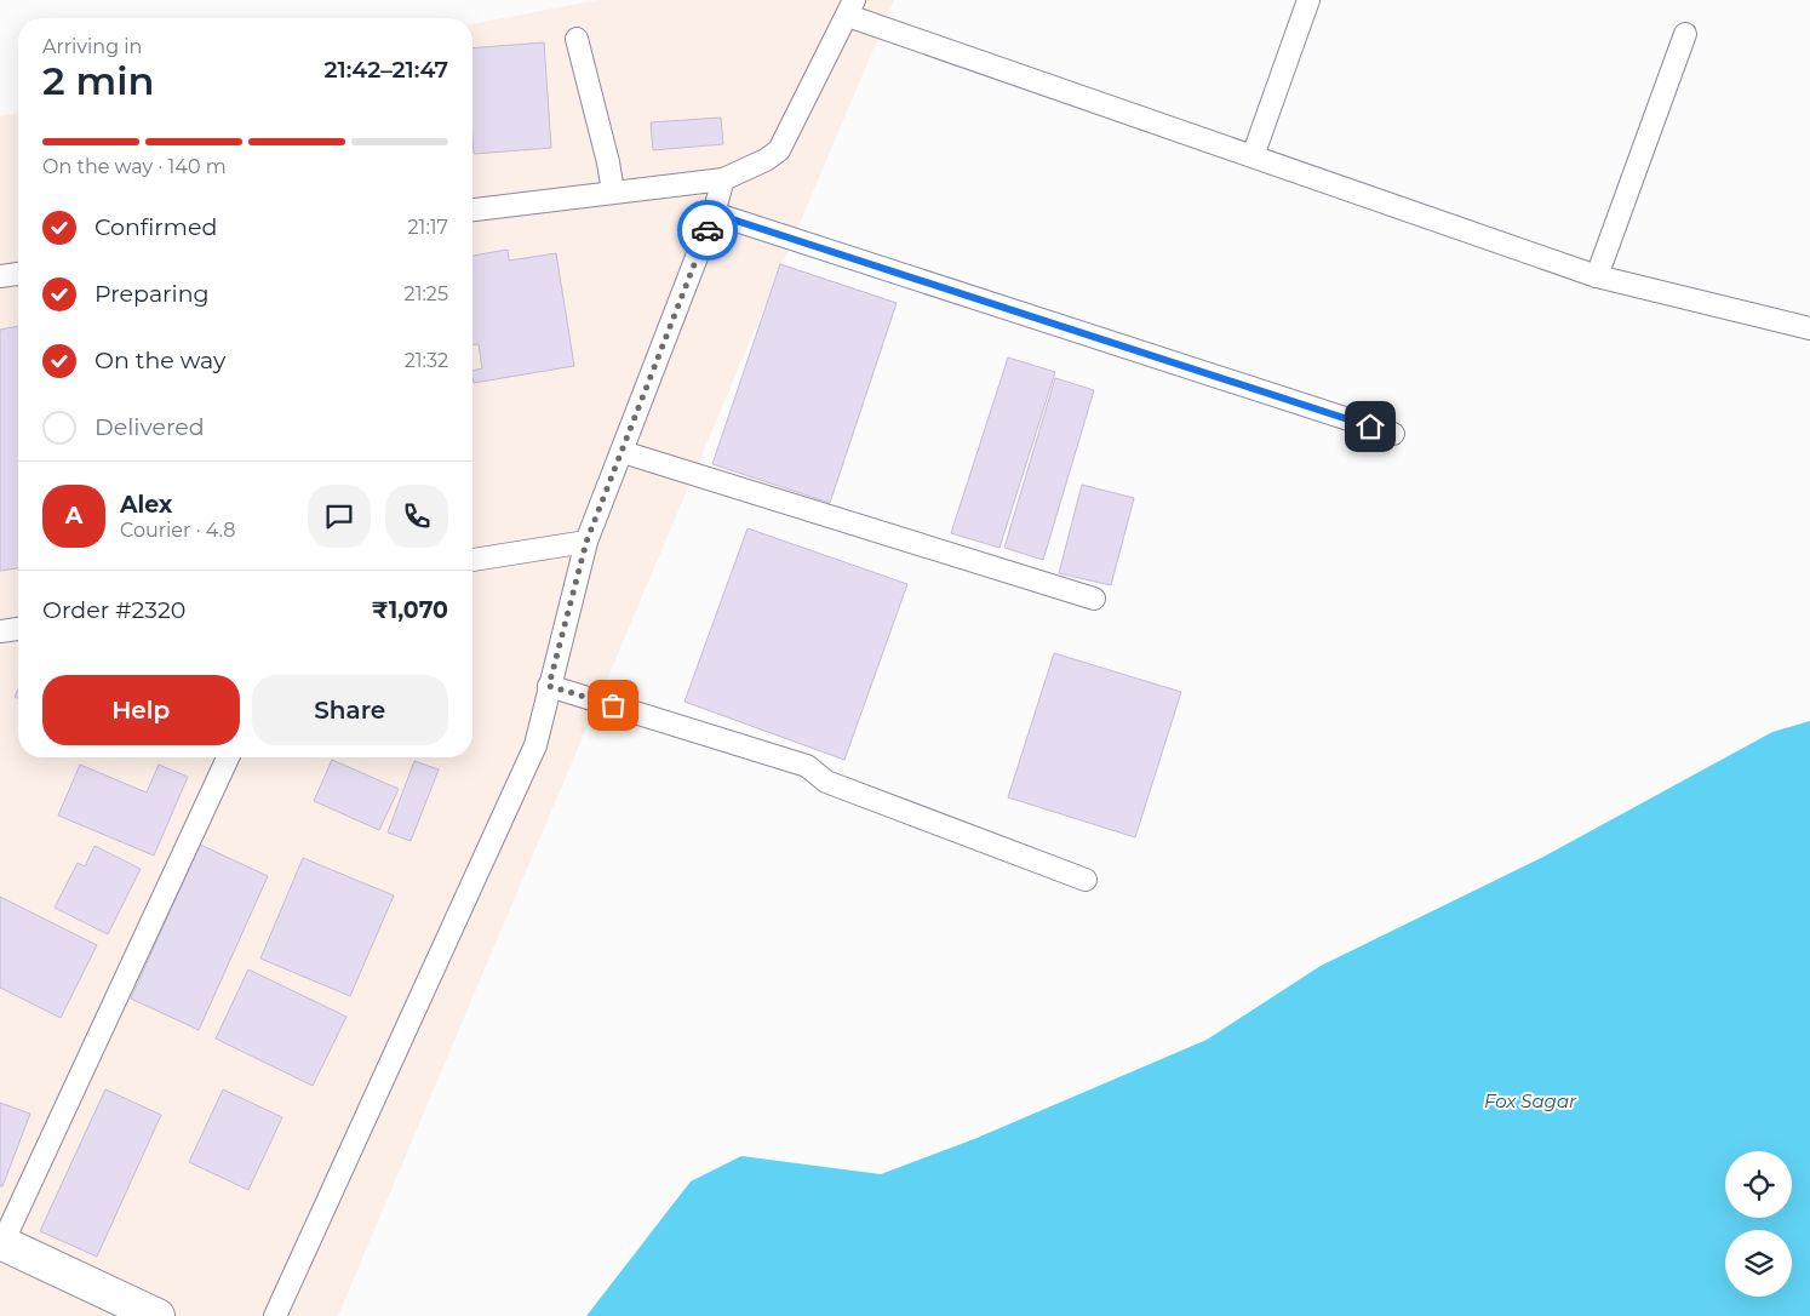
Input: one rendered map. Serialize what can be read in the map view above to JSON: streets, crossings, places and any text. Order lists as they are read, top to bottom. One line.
{"water":["Fox Sagar"],"page":{"heading":["2 min","Arriving in","21:42–21:47"],"panel":["Alex","Courier · 4.8","Order #2320","₹1,070"],"bar":"On the way · 140 m","list":[["Confirmed","21:17"],["Preparing","21:25"],["On the way","21:32"],"Delivered"],"round":"A","buttons":["Help","Share"]}}
